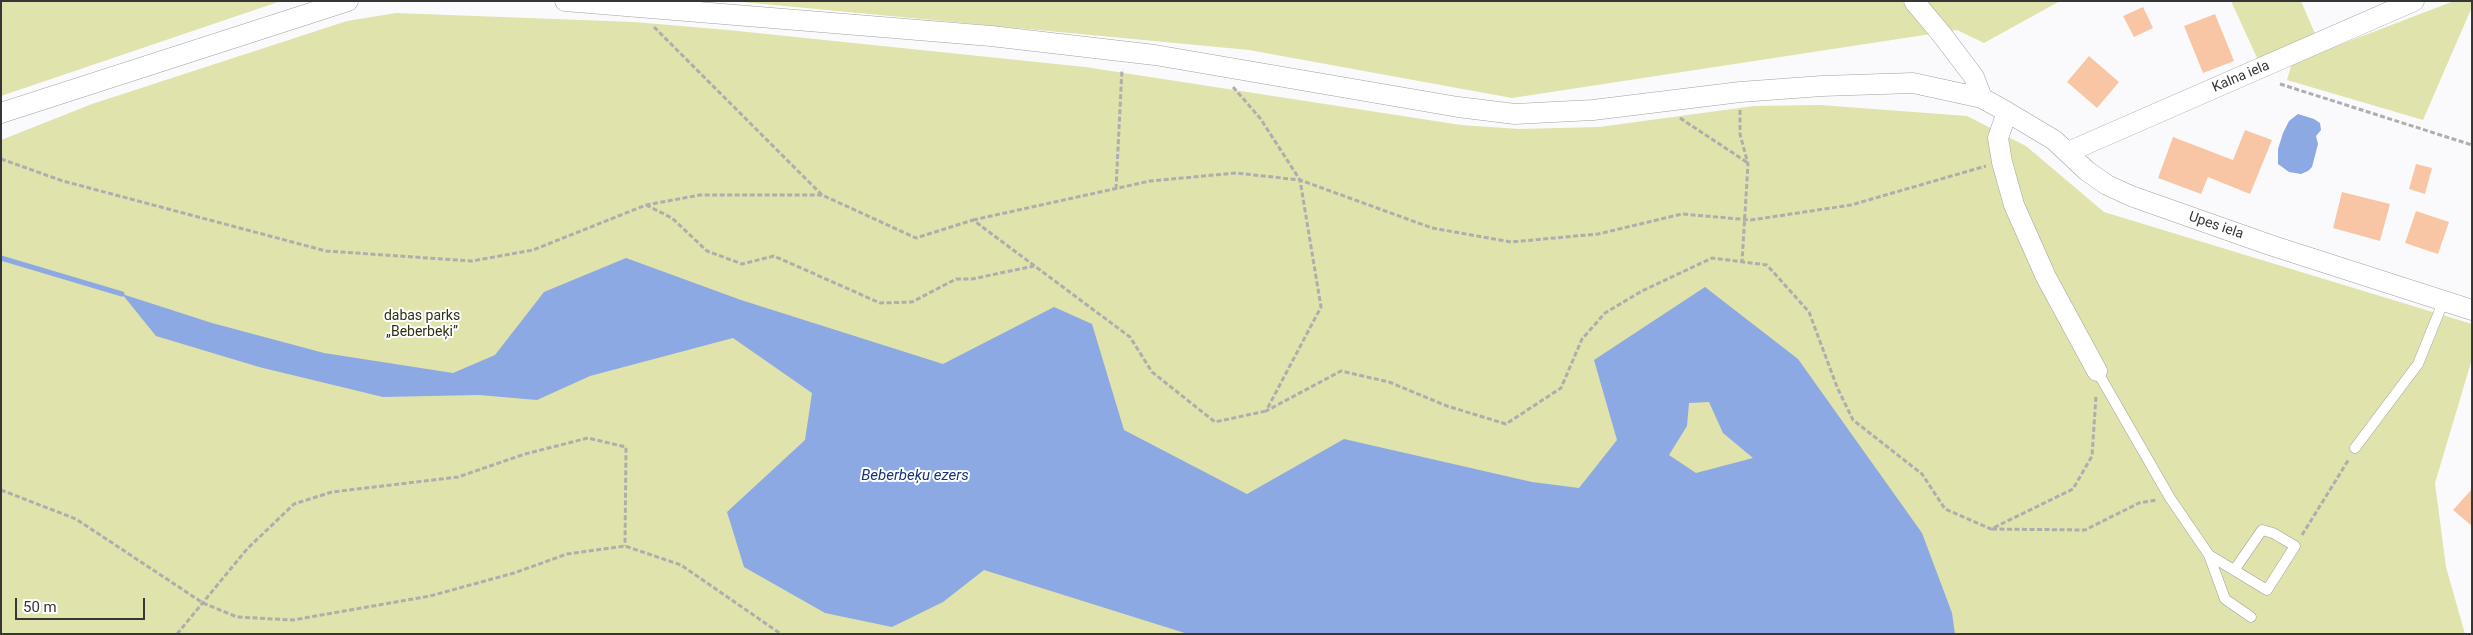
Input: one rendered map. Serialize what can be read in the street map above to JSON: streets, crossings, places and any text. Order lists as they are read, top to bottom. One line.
{"streets":{"street":["Kalna iela","Upes iela"]},"crossings":[["Kalna iela","Upes iela"]],"water":["Beberbeķu ezers"],"parks":["dabas parks „Beberbeķi”"],"scale_bar":"50 m"}
